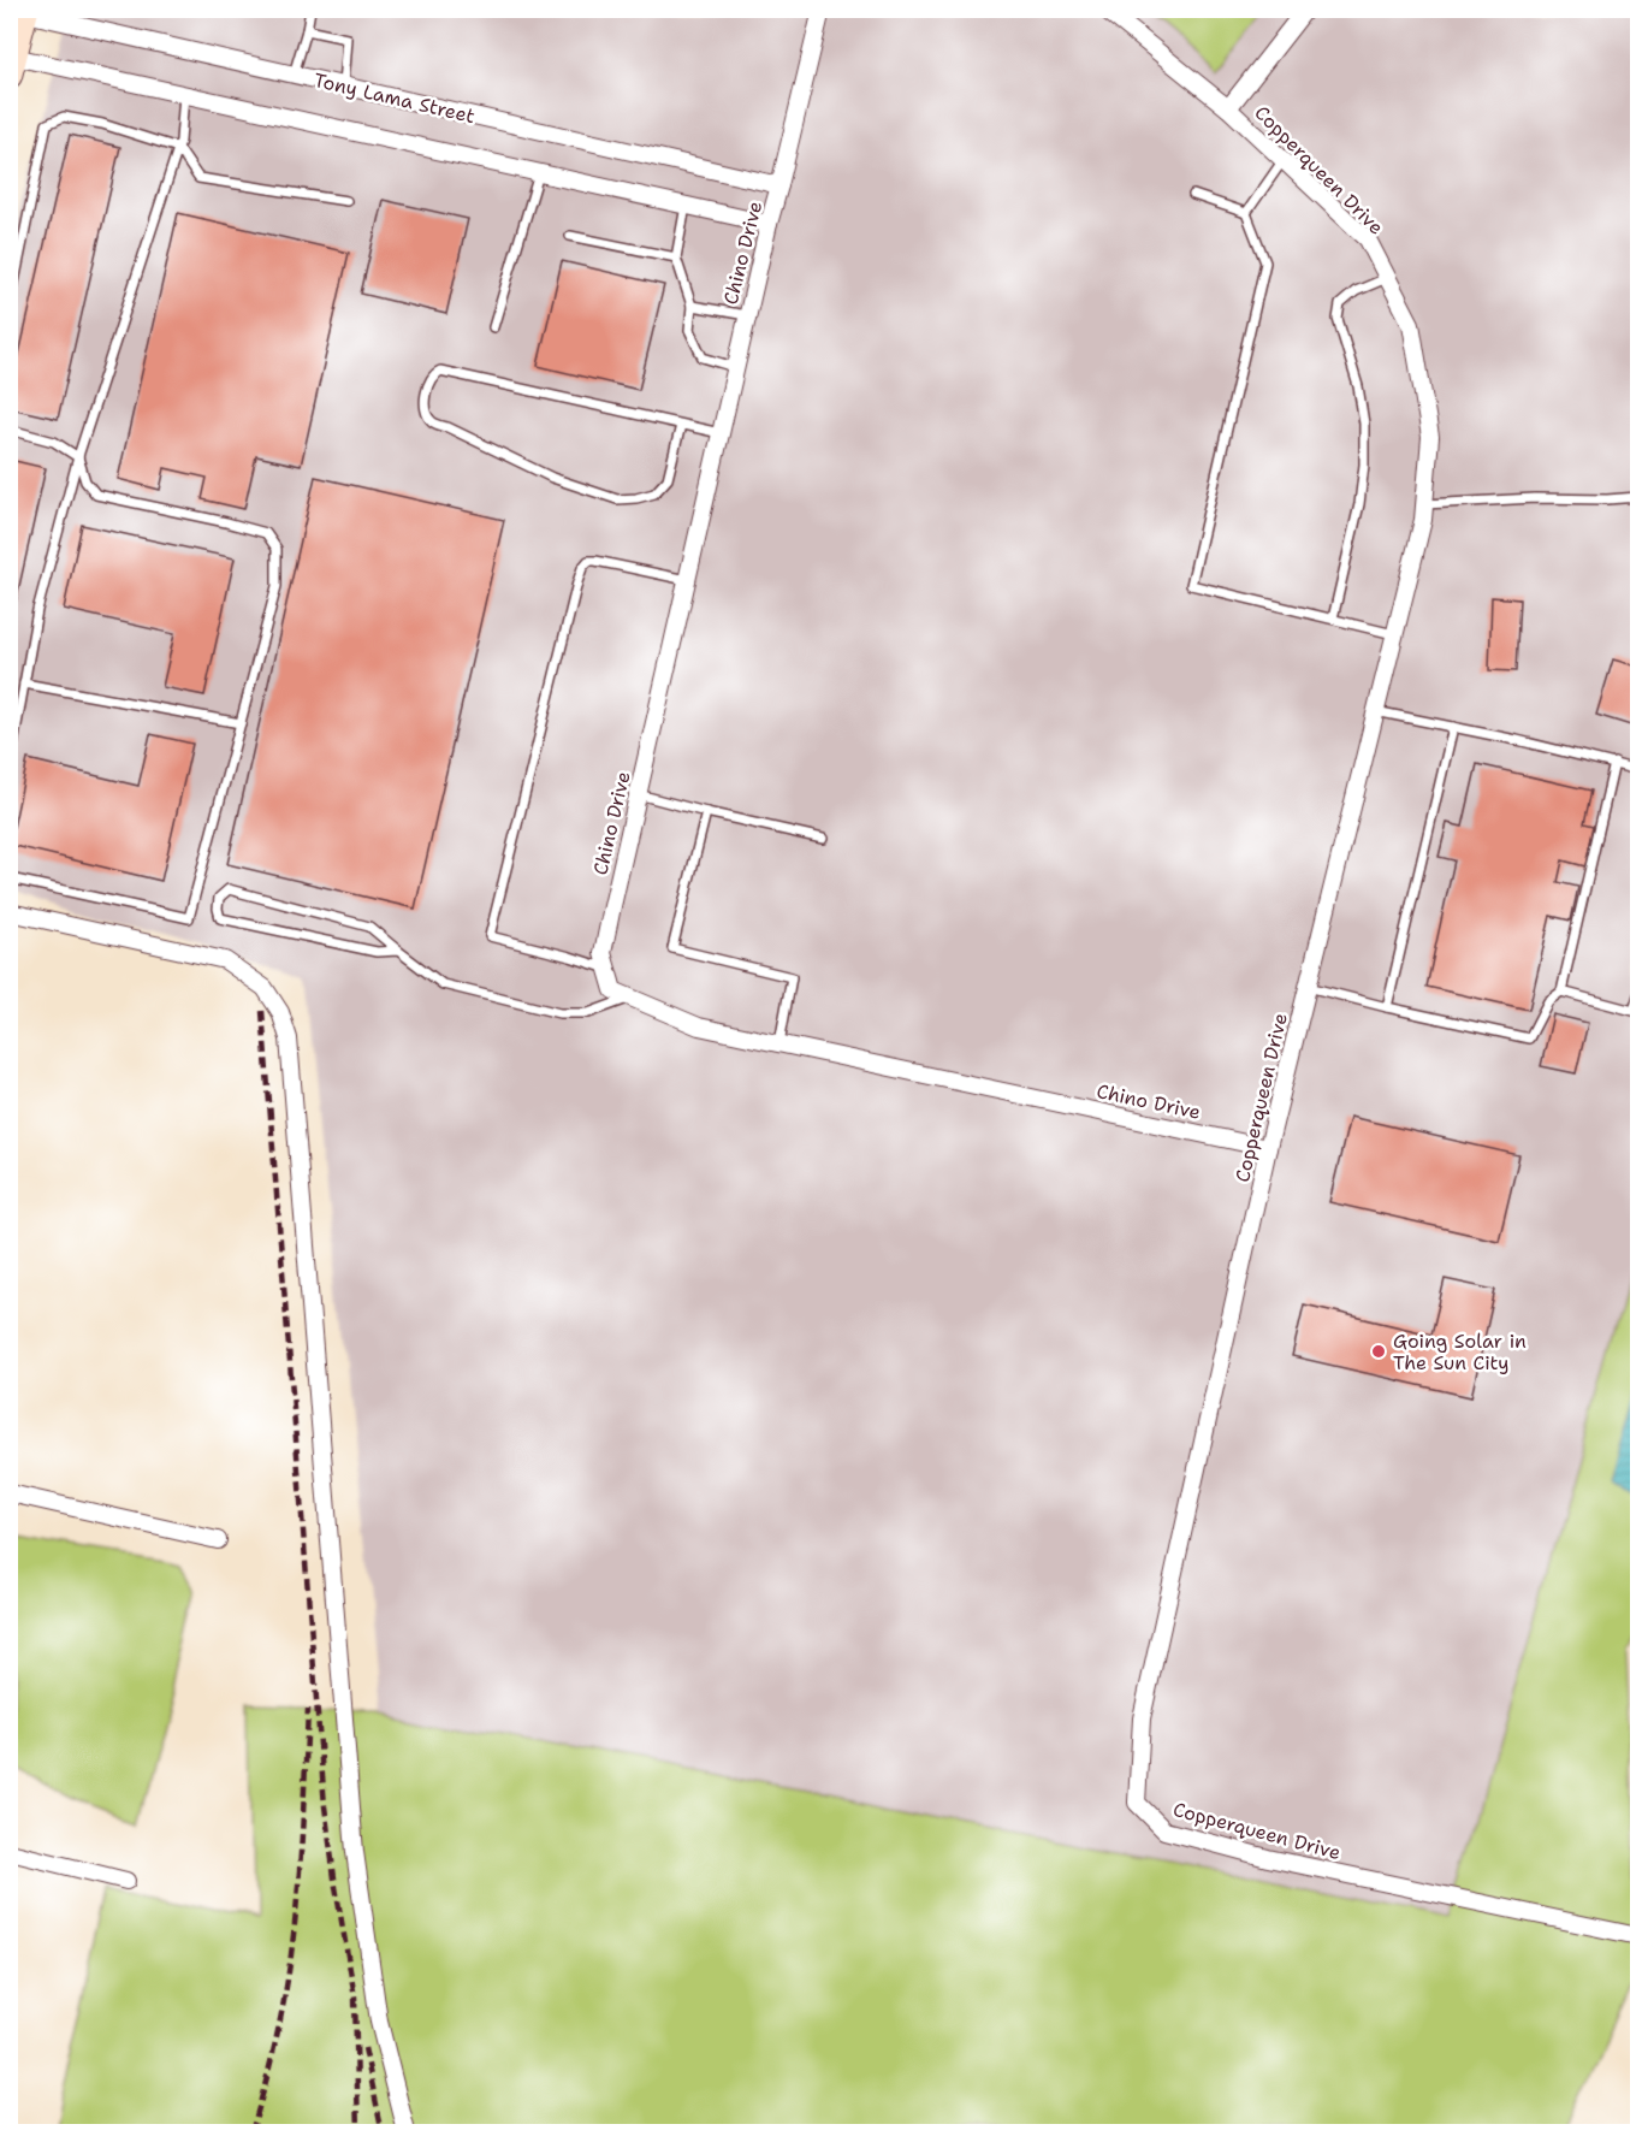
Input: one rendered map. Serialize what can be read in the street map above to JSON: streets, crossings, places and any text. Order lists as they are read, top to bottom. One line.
{"streets":{"street":["Tony Lama Street","Copperqueen Drive","Chino Drive"]},"crossings":[["Tony Lama Street","Chino Drive"],["Copperqueen Drive","Chino Drive"]],"places":["Going Solar in The Sun City"]}
